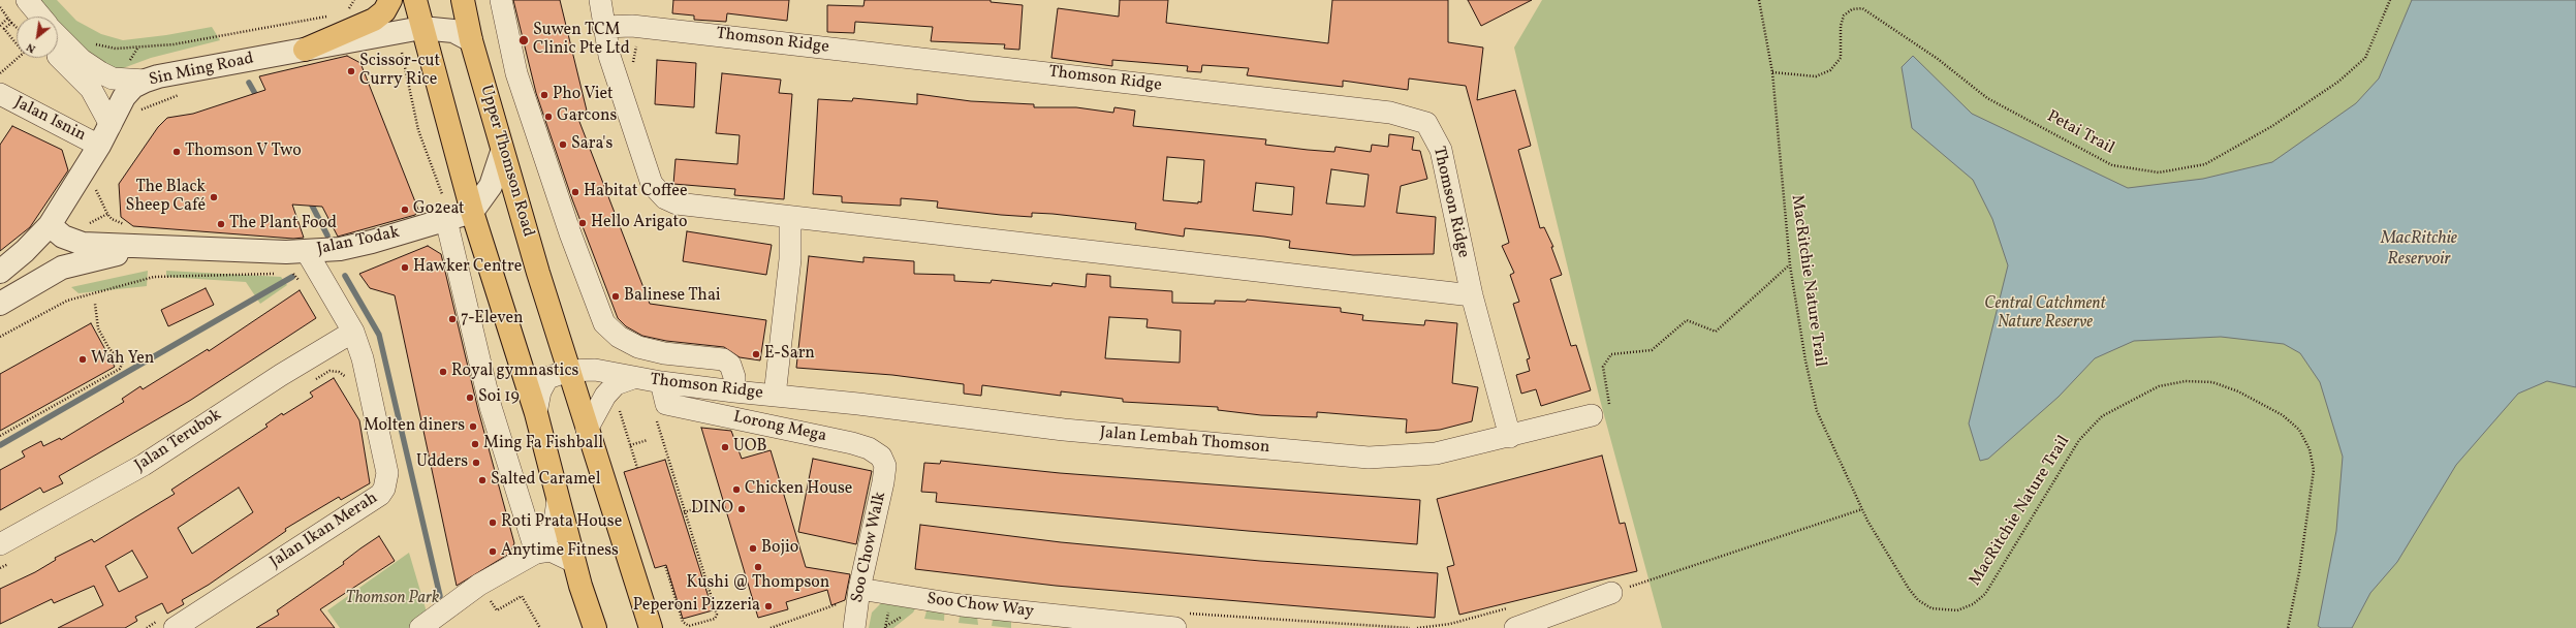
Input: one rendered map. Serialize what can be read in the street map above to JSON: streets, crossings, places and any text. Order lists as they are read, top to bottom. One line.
{"streets":{"main road":["Upper Thomson Road"],"street":["Thomson Ridge","Sin Ming Road","Jalan Isnin","Jalan Todak","Lorong Mega","Jalan Terubok","Jalan Lembah Thomson","Jalan Ikan Merah","Soo Chow Walk","Soo Chow Way"],"path":["Petai Trail","MacRitchie Nature Trail"]},"crossings":[["Thomson Ridge","Upper Thomson Road"],["Thomson Ridge","Jalan Lembah Thomson"],["Sin Ming Road","Jalan Isnin"],["Sin Ming Road","Upper Thomson Road"],["Petai Trail","MacRitchie Nature Trail"],["Jalan Todak","Jalan Ikan Merah"],["Lorong Mega","Soo Chow Walk"],["Jalan Terubok","Jalan Ikan Merah"],["Soo Chow Walk","Soo Chow Way"]],"water":["MacRitchie Reservoir"],"parks":["Central Catchment Nature Reserve","Thomson Park"],"places":["Suwen TCM Clinic Pte Ltd","Scissor-cut Curry Rice","Pho Viet","Garcons","Sara's","Thomson V Two","Habitat Coffee","The Black Sheep Café","Go2eat","Hello Arigato","The Plant Food","Hawker Centre","Balinese Thai","7-Eleven","E-Sarn","Wah Yen","Royal gymnastics","Soi 19","Molten diners","Ming Fa Fishball","UOB","Udders","Salted Caramel","Chicken House","DINO","Roti Prata House","Bojio","Anytime Fitness","Kushi @ Thompson","Peperoni Pizzeria"],"north":"bottom left"}
